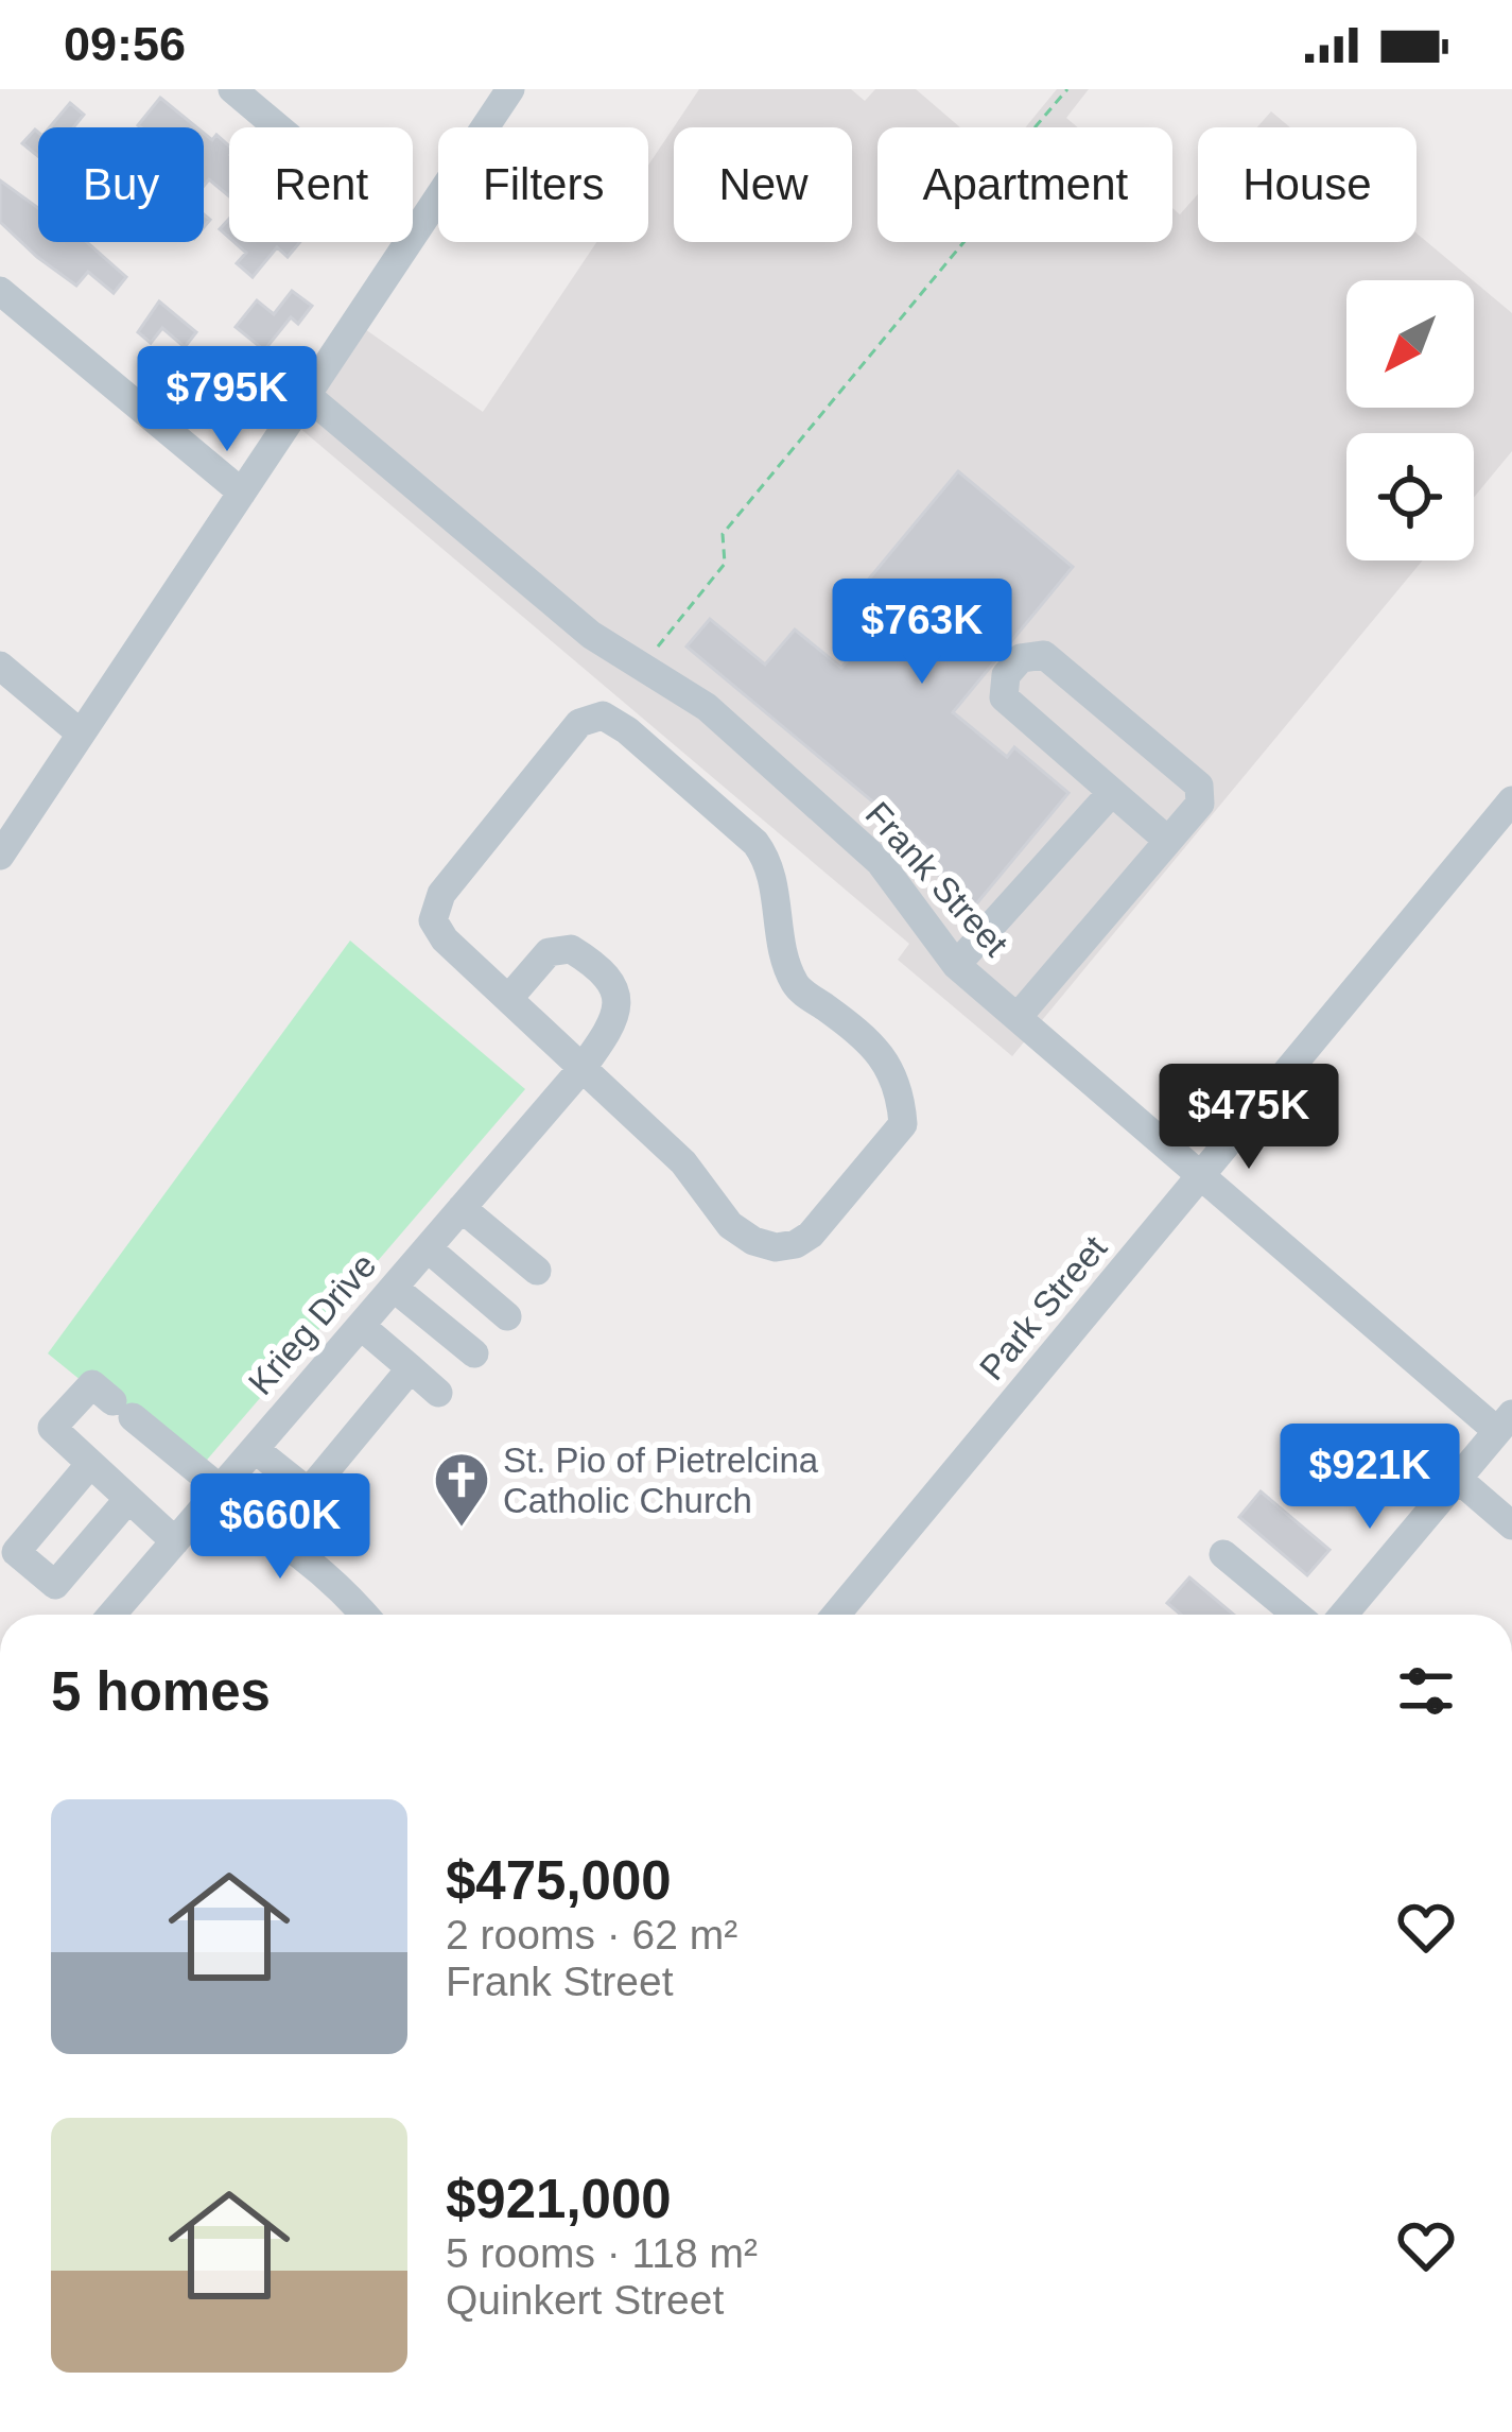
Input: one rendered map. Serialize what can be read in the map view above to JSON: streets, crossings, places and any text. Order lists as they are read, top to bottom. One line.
{"streets":{"street":["Frank Street","Park Street","Krieg Drive"]},"crossings":[["Frank Street","Park Street"]],"places":{"church":["St. Pio of Pietrelcina Catholic Church"]},"north":"bottom left","page":{"status":"09:56","chip":["Buy","Rent","Filters","New","Apartment","House"],"price":["$795K","$763K","$475K","$921K","$660K"],"heading":"5 homes","list":[{"name":"$475,000","note":"2 rooms · 62 m² · Frank Street"},{"name":"$921,000","note":"5 rooms · 118 m² · Quinkert Street"}]}}
